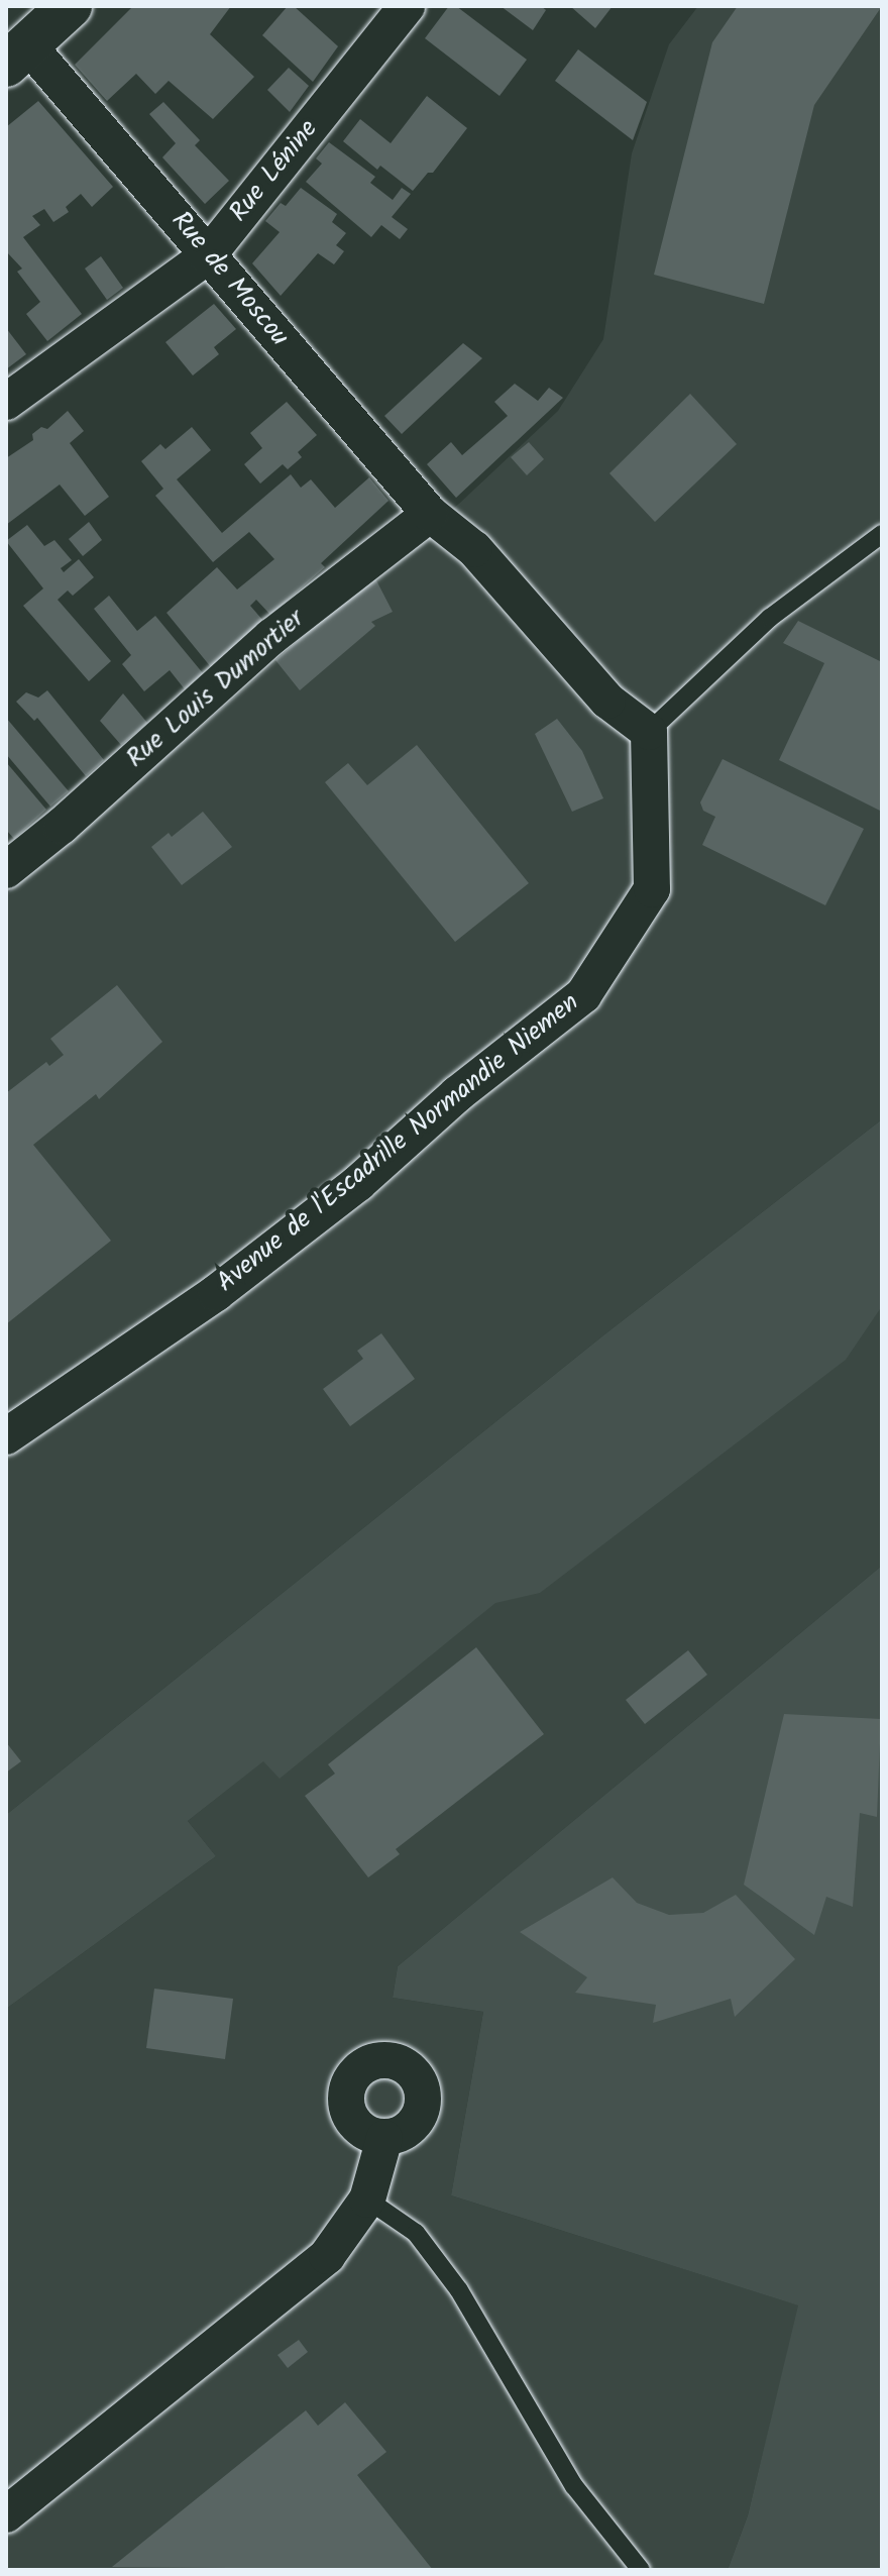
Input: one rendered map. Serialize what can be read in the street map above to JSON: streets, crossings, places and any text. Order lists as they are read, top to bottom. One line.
{"streets":{"street":["Rue Lénine","Rue de Moscou","Rue Louis Dumortier","Avenue de l'Escadrille Normandie Niemen"]},"crossings":[["Rue Lénine","Rue de Moscou"],["Rue de Moscou","Rue Louis Dumortier"]]}
